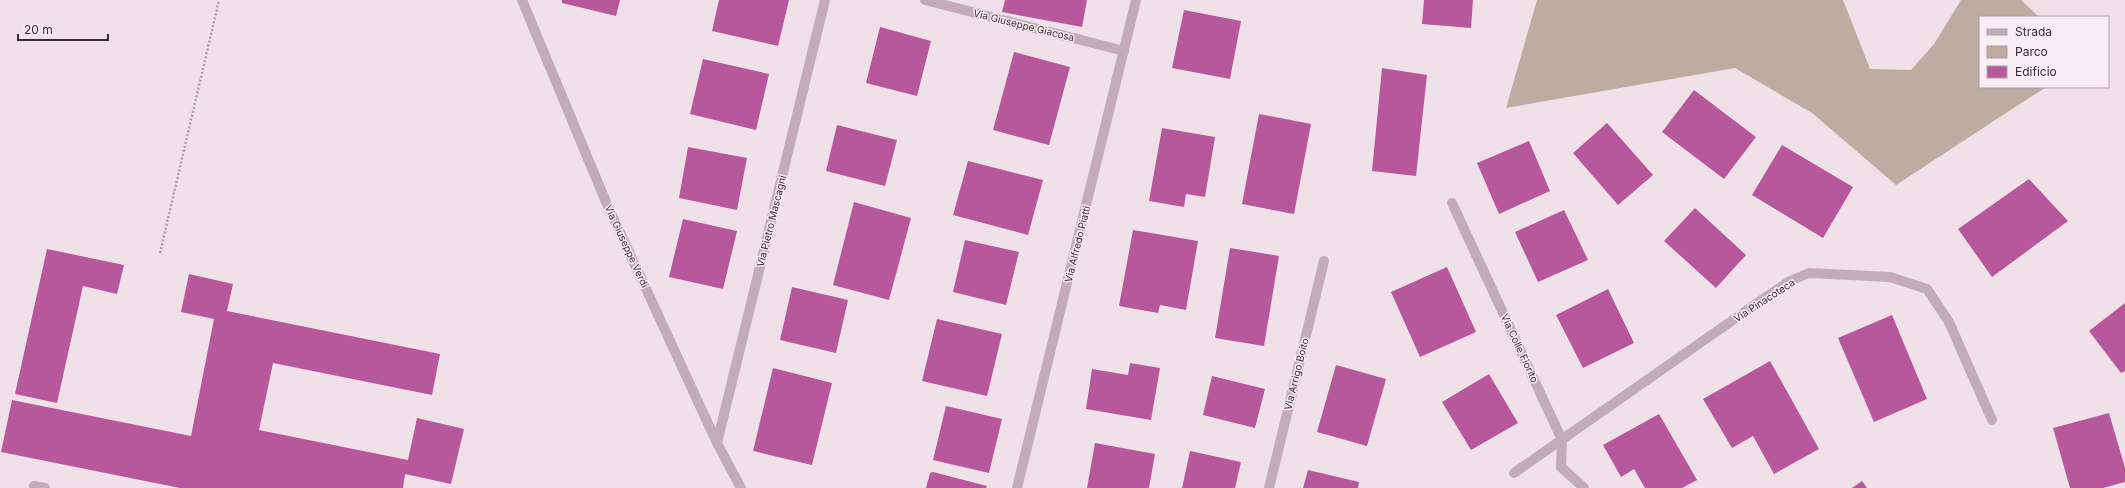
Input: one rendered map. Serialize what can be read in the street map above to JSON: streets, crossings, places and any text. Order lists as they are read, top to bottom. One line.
{"streets":{"street":["Via Giuseppe Giacosa","Via Pietro Mascagni","Via Alfredo Piatti","Via Giuseppe Verdi","Via Pinacoteca","Via Colle Fiorito","Via Arrigo Boito"]},"crossings":[["Via Giuseppe Giacosa","Via Alfredo Piatti"],["Via Pietro Mascagni","Via Giuseppe Verdi"],["Via Pinacoteca","Via Colle Fiorito"]],"legend":["Strada","Parco","Edificio"],"scale_bar":"20 m"}
